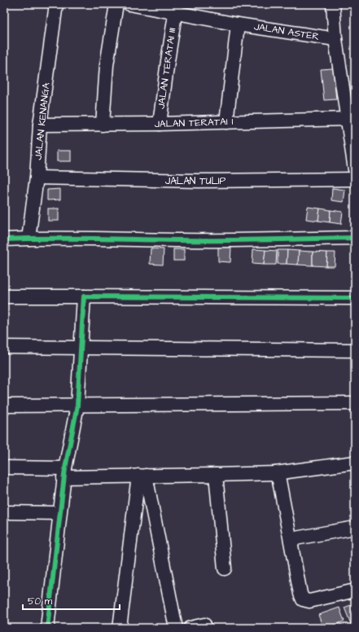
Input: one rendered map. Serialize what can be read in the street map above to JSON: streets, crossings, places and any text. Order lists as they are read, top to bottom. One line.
{"streets":{"street":["JALAN ASTER","JALAN TERATAI III","JALAN KENANGA","JALAN TERATAI I","JALAN TULIP"]},"crossings":[["JALAN ASTER","JALAN TERATAI III"],["JALAN TERATAI III","JALAN TERATAI I"],["JALAN KENANGA","JALAN TERATAI I"],["JALAN KENANGA","JALAN TULIP"]],"scale_bar":"50 m"}
